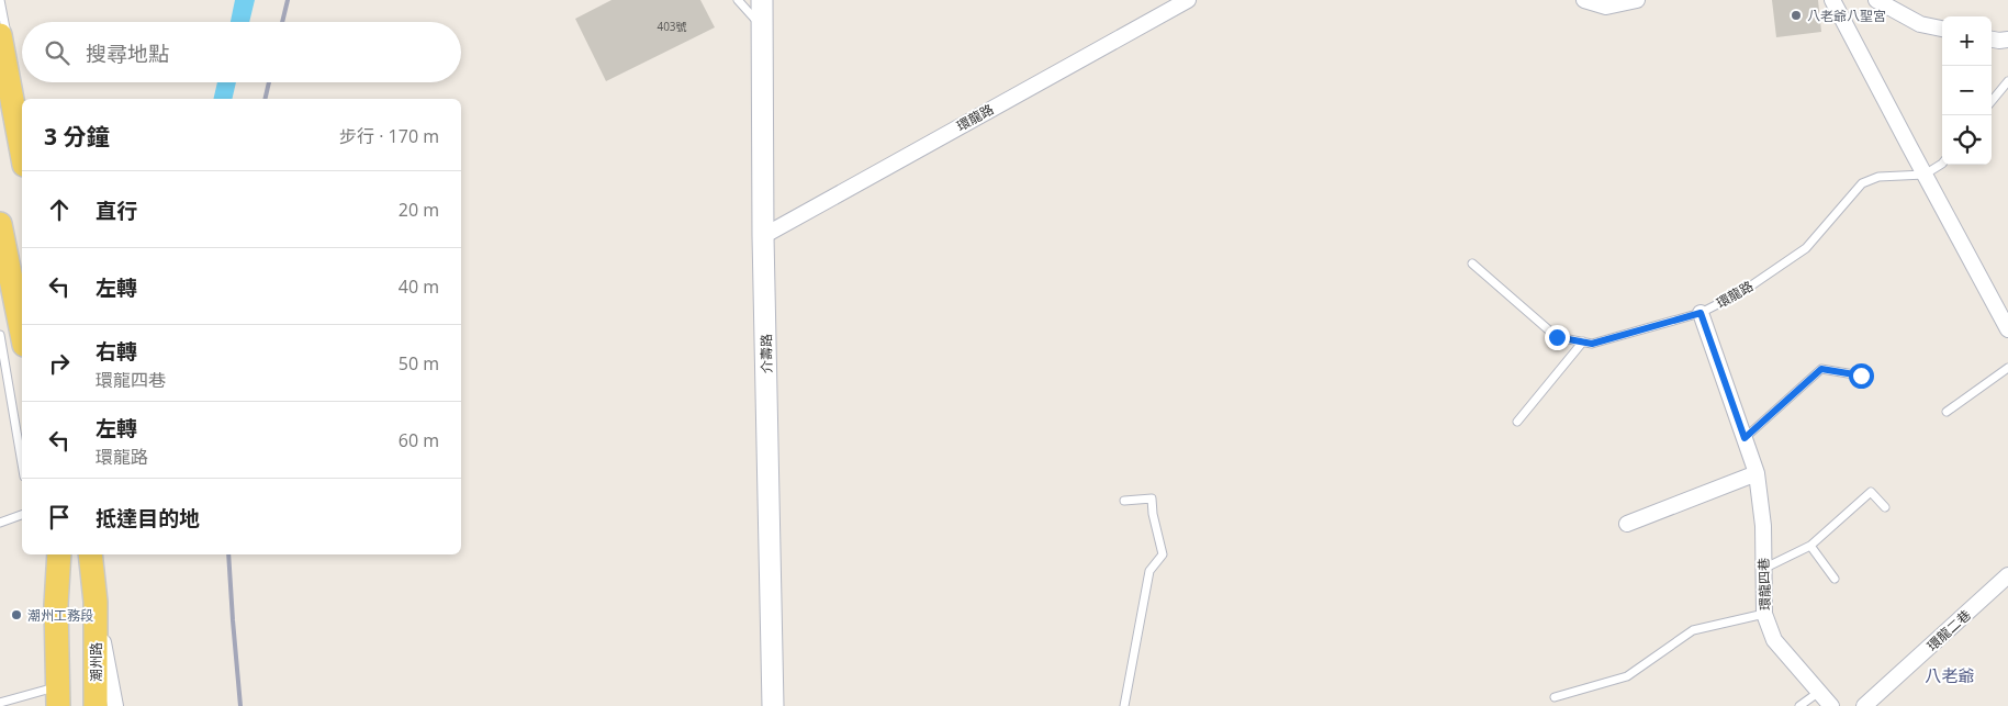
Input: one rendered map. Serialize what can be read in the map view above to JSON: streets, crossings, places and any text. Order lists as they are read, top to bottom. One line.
{"streets":{"main road":["介壽路","潮州路"],"street":["環龍路","環龍四巷","環龍二巷"]},"crossings":[["環龍路","介壽路"],["環龍路","環龍四巷"]],"districts":["八老爺"],"places":["八老爺八聖宮","潮州工務段"],"house_numbers":["403號"],"page":{"map_buttons":["+","−"],"search":"搜尋地點","heading":["3 分鐘","步行 · 170 m"],"list":[["直行","20 m"],["左轉","40 m"],["右轉","環龍四巷","50 m"],["左轉","環龍路","60 m"],"抵達目的地"]}}
